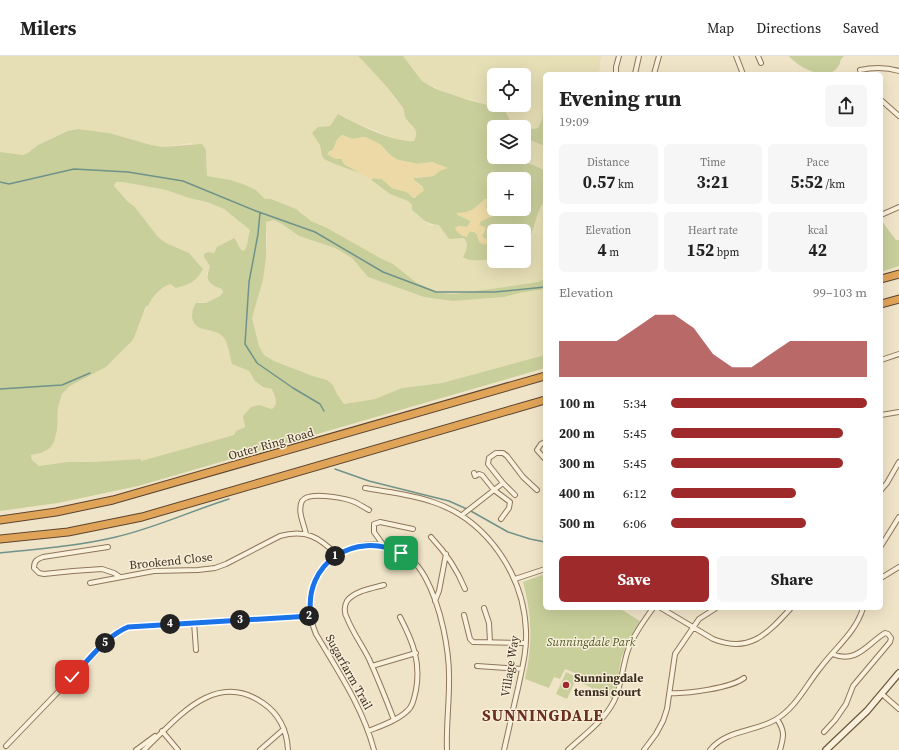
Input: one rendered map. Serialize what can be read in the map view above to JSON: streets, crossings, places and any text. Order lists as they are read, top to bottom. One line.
{"streets":{"highway":["Outer Ring Road"],"street":["Brookend Close","Village Way","Sugarfarm Trail"]},"crossings":[["Brookend Close","Sugarfarm Trail"]],"districts":["SUNNINGDALE"],"parks":["Sunningdale Park"],"places":["Sunningdale tennsi court"],"page":{"header":"Milers","nav":["Map","Directions","Saved"],"map_buttons":["+","−"],"heading":["Evening run","19:09"],"stats":[["Distance","0.57 km"],["Time","3:21"],["Pace","5:52 /km"],["Elevation","4 m"],["Heart rate","152 bpm"],["kcal","42"]],"chart":["Elevation","99–103 m"],"list":[{"name":"100 m","note":"5:34"},{"name":"200 m","note":"5:45"},{"name":"300 m","note":"5:45"},{"name":"400 m","note":"6:12"},{"name":"500 m","note":"6:06"}],"pins":["1","2","3","4","5"],"buttons":["Save","Share"]}}
